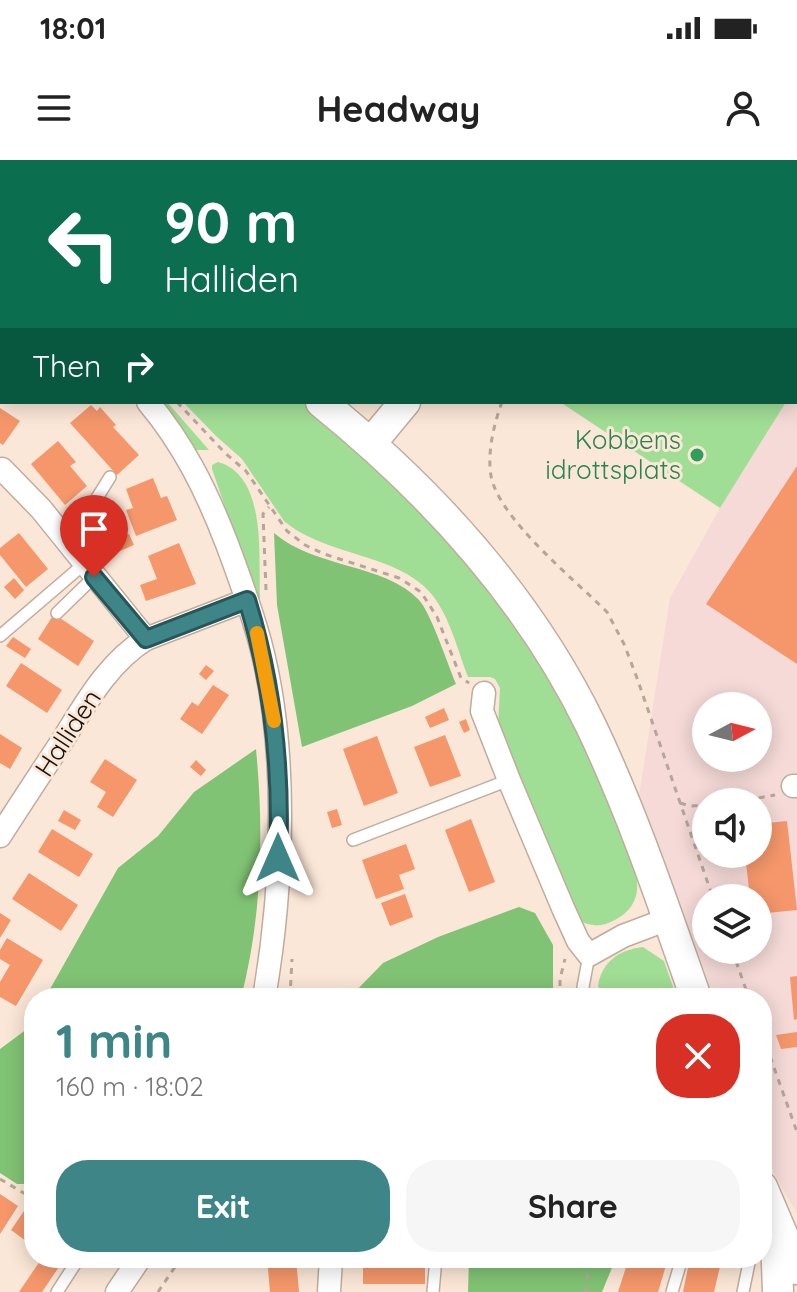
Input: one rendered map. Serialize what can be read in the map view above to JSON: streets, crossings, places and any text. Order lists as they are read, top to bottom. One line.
{"streets":{"street":["Halliden"]},"places":["Kobbens idrottsplats"],"north":"right","page":{"status":"18:01","header":"Headway","turn":["90 m","Halliden"],"then":"Then","heading":["1 min","160 m · 18:02"],"buttons":["Exit","Share"]}}
